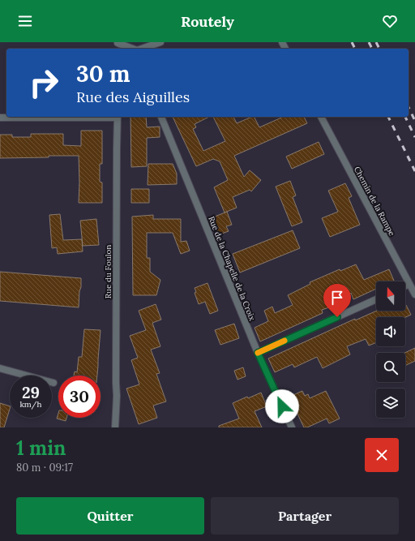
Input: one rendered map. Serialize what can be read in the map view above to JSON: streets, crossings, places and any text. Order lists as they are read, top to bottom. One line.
{"streets":{"street":["Chemin de la Rampe","Rue de la Chapelle de la Croix","Rue du Foulon"]},"north":"top","page":{"header":"Routely","turn":["30 m","Rue des Aiguilles"],"speed":"29 km/h","limit":"30","heading":["1 min","80 m · 09:17"],"buttons":["Quitter","Partager"]}}
